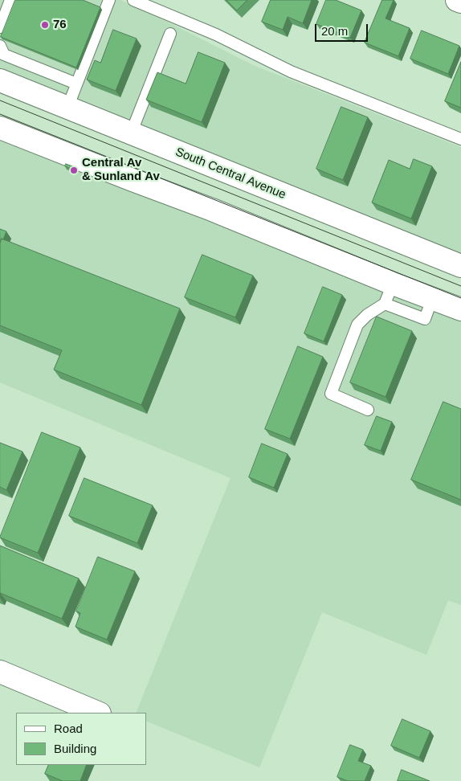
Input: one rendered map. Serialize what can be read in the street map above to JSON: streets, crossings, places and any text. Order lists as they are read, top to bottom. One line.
{"streets":{"main road":["South Central Avenue"]},"places":["76","Central Av & Sunland Av"],"legend":["Road","Building"],"scale_bar":"20 m"}
